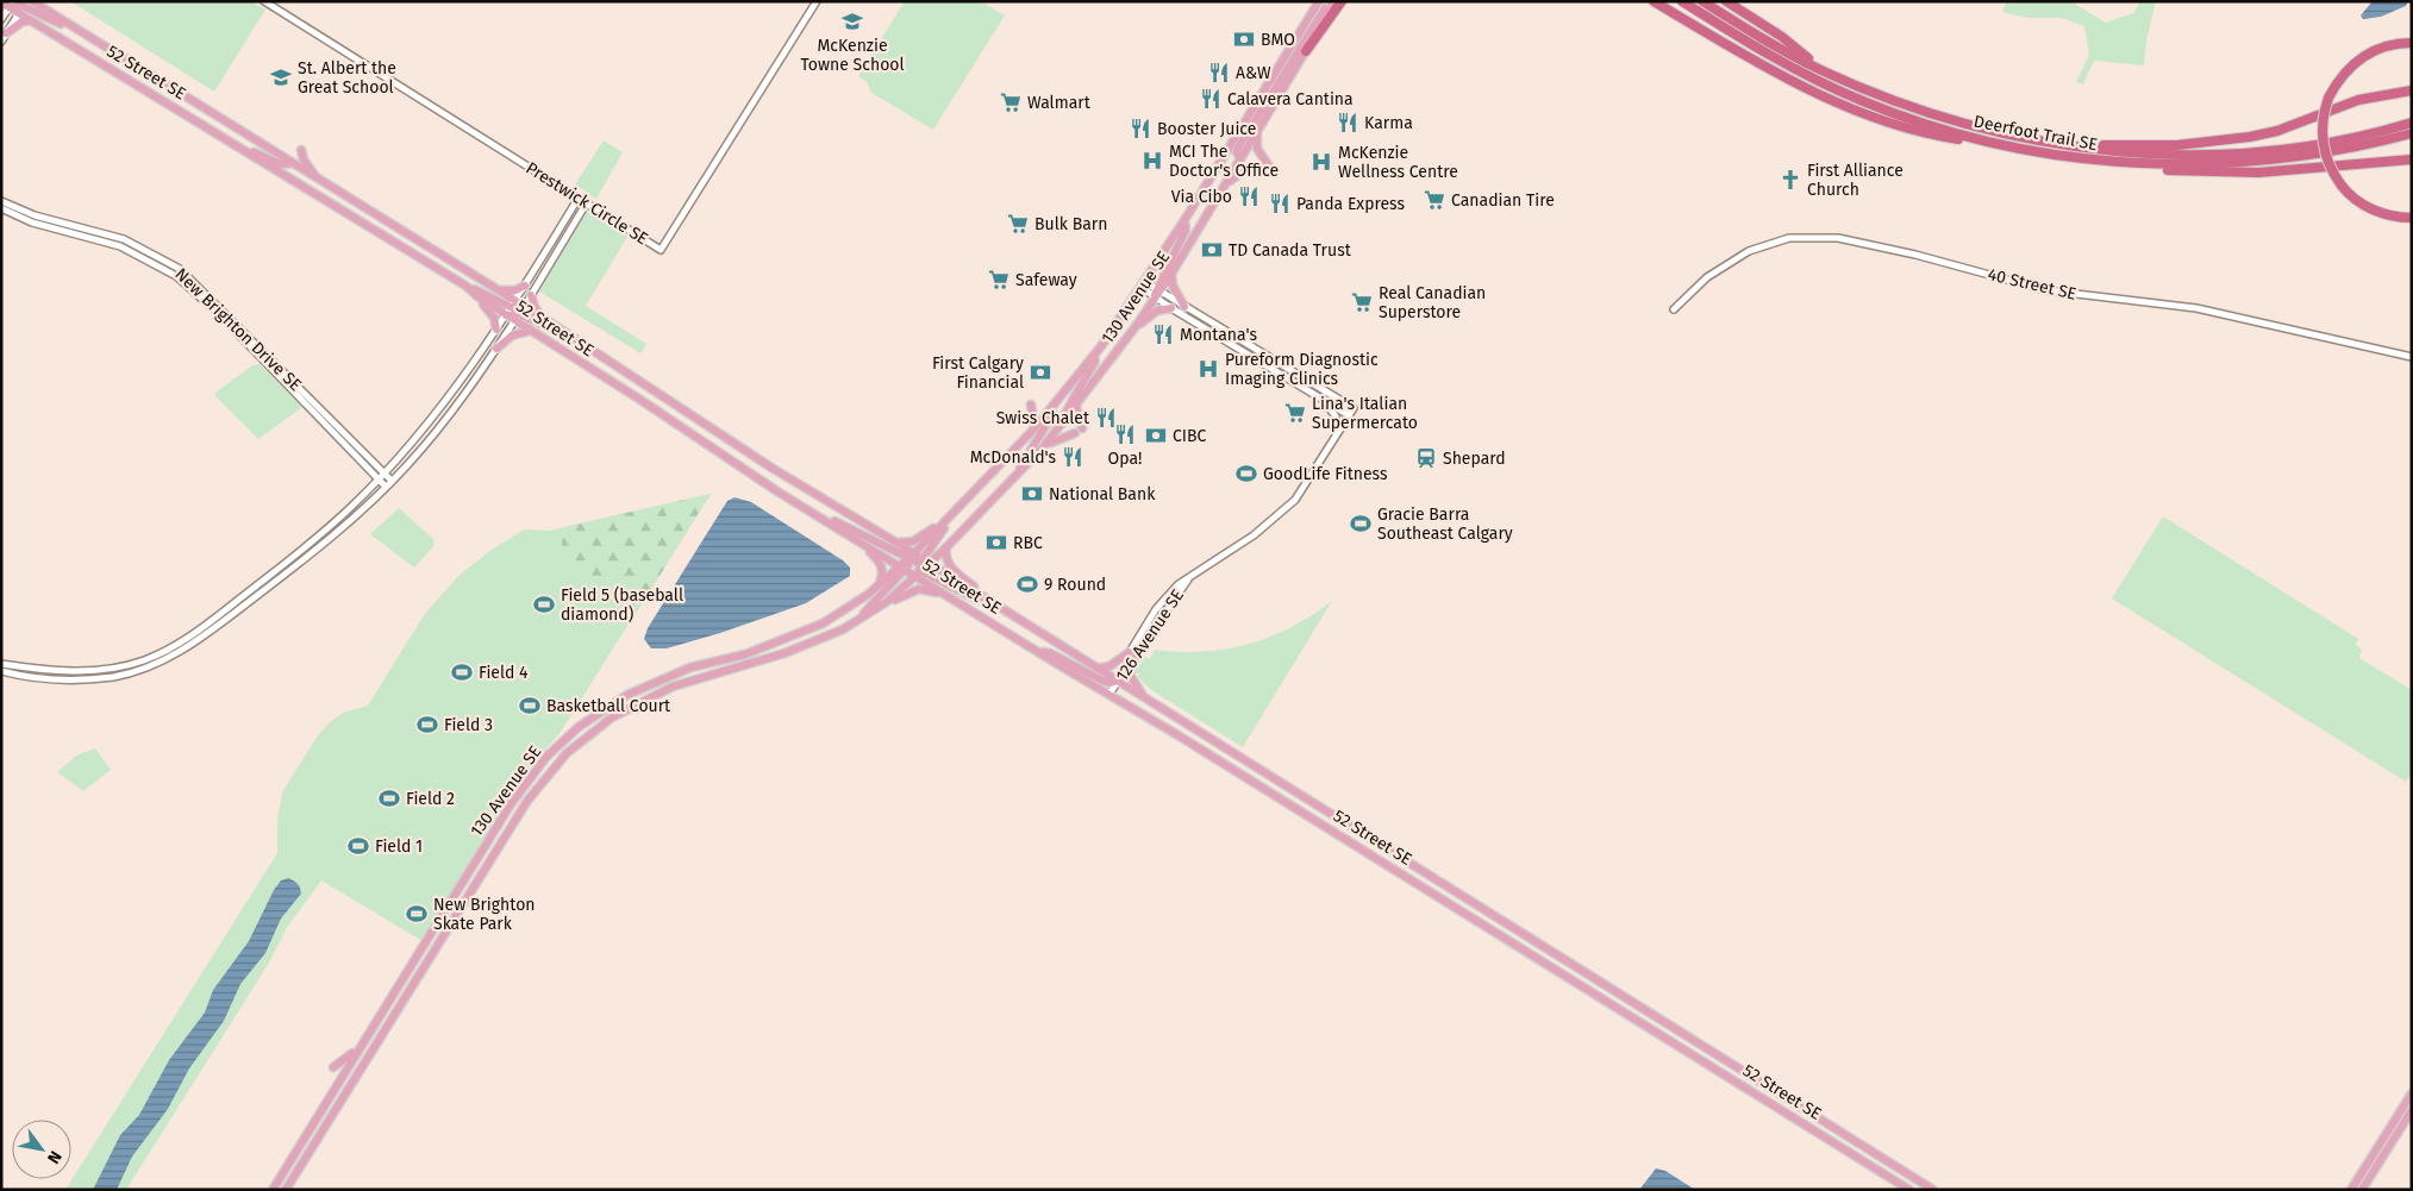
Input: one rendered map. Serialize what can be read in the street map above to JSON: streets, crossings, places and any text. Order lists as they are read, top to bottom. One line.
{"streets":{"highway":["Deerfoot Trail SE"],"main road":["52 Street SE","130 Avenue SE"],"street":["Prestwick Circle SE","40 Street SE","New Brighton Drive SE","126 Avenue SE"]},"crossings":[["52 Street SE","130 Avenue SE"],["52 Street SE","126 Avenue SE"]],"places":{"school or university":["McKenzie Towne School","St. Albert the Great School"],"bank":["BMO","TD Canada Trust","First Calgary Financial","CIBC","National Bank","RBC"],"restaurant":["A&W","Calavera Cantina","Karma","Booster Juice","Via Cibo","Panda Express","Montana's","Swiss Chalet","Opa!","McDonald's"],"supermarket":["Walmart","Canadian Tire","Bulk Barn","Safeway","Real Canadian Superstore","Lina's Italian Supermercato"],"hospital":["MCI The Doctor's Office","McKenzie Wellness Centre","Pureform Diagnostic Imaging Clinics"],"church":["First Alliance Church"],"station":["Shepard"],"sports":["GoodLife Fitness","Gracie Barra Southeast Calgary","9 Round","Field 5 (baseball diamond)","Field 4","Basketball Court","Field 3","Field 2","Field 1","New Brighton Skate Park"]},"north":"bottom right"}
